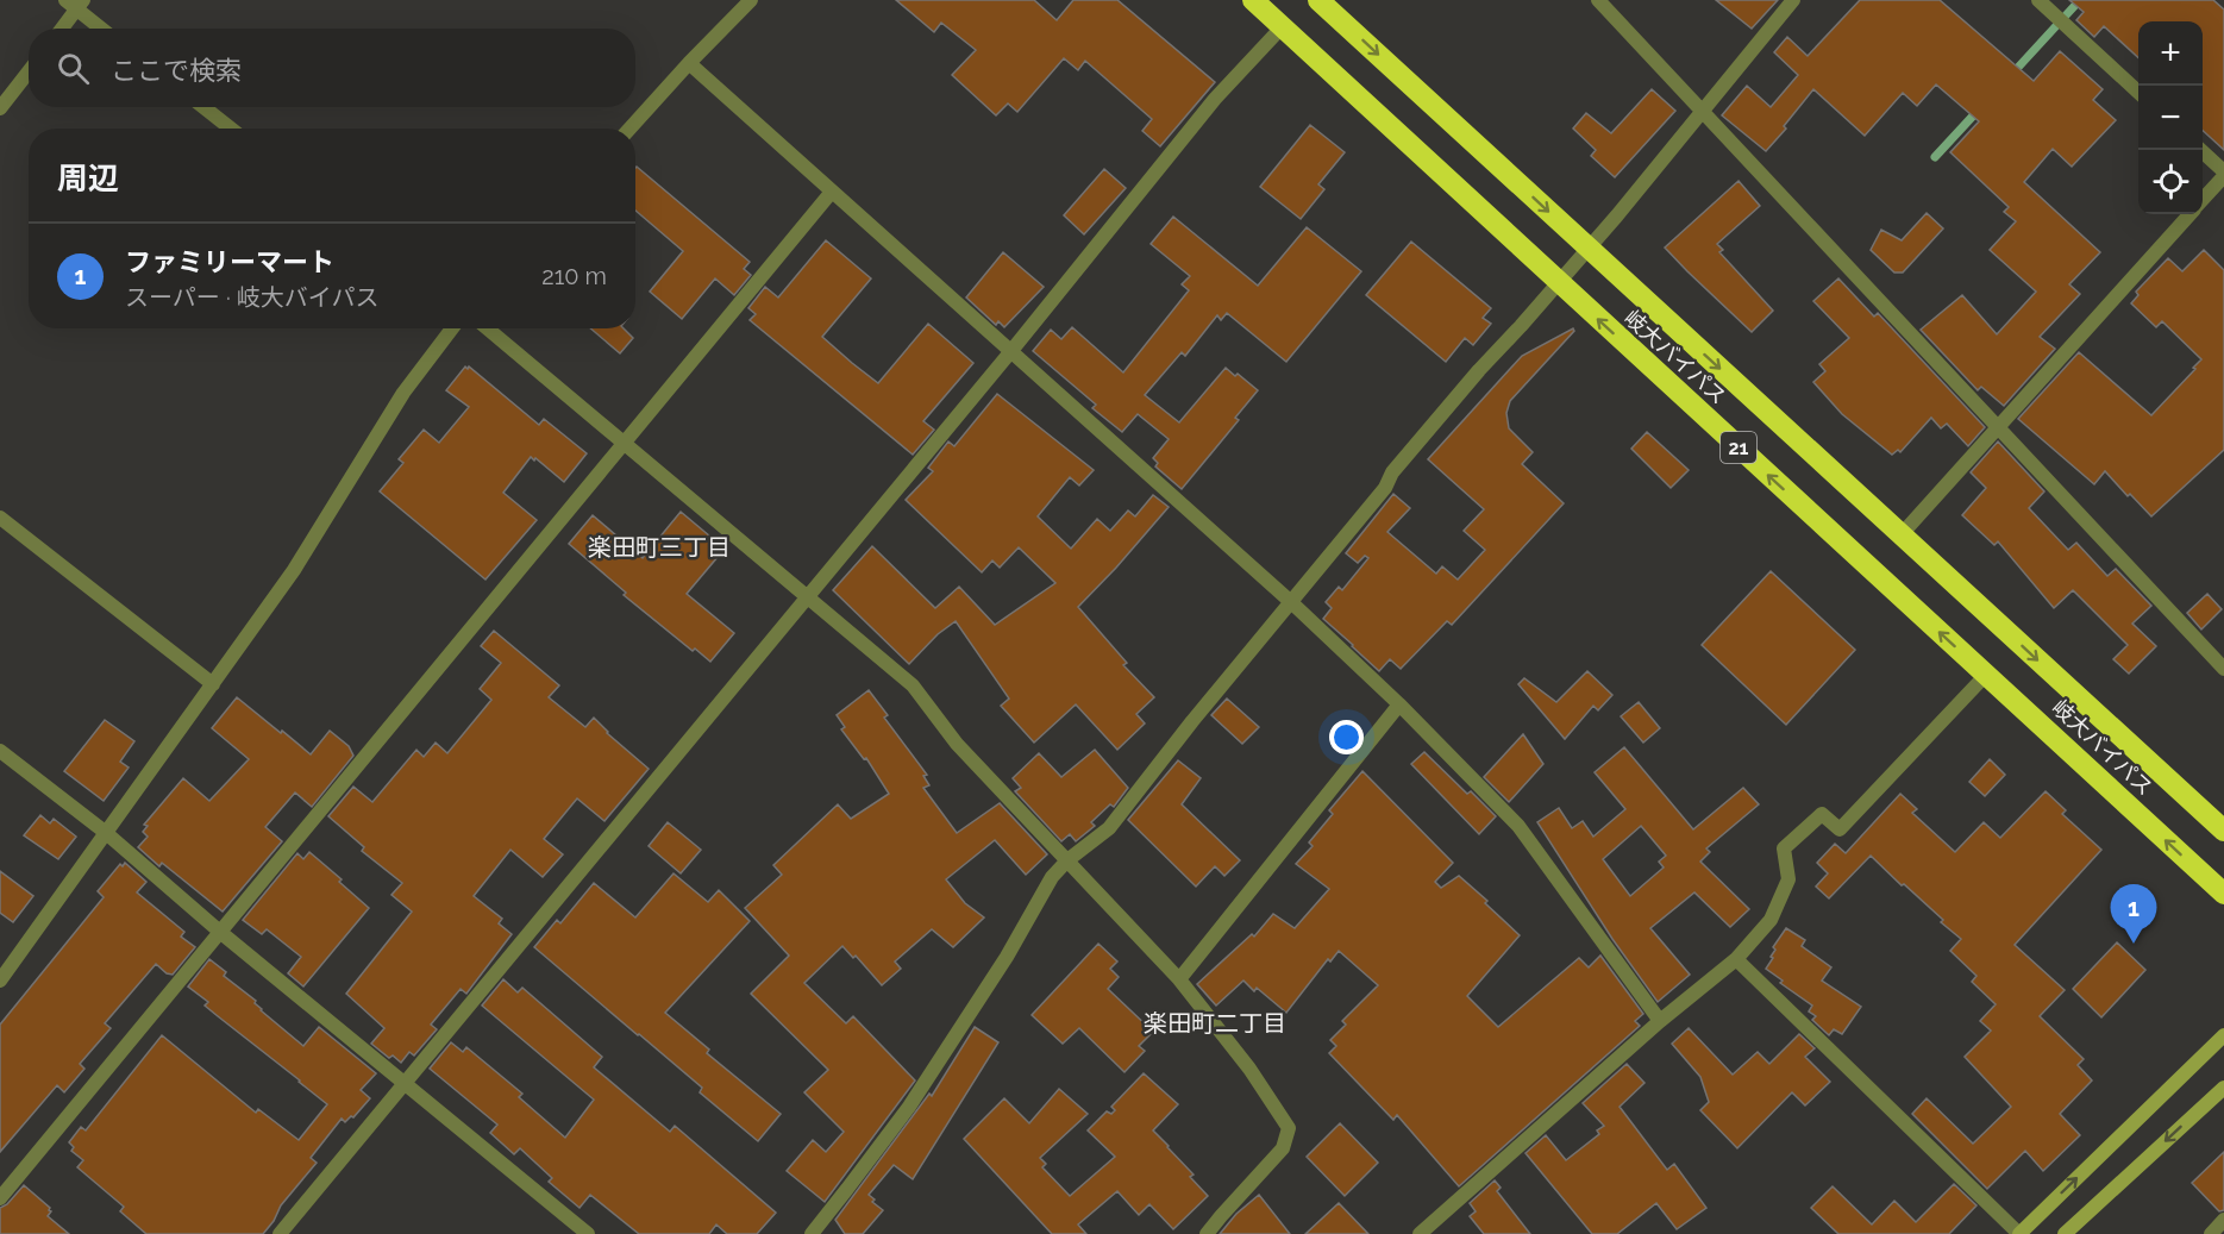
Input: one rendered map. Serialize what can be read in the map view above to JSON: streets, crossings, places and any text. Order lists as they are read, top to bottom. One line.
{"streets":{"highway":["岐大バイパス","21"]},"districts":["楽田町三丁目","楽田町二丁目"],"page":{"map_buttons":["+","−"],"search":"ここで検索","heading":"周辺","list":[{"mark":"1","name":"ファミリーマート","note":"スーパー · 岐大バイパス","value":"210 m"}],"pins":"1"}}
